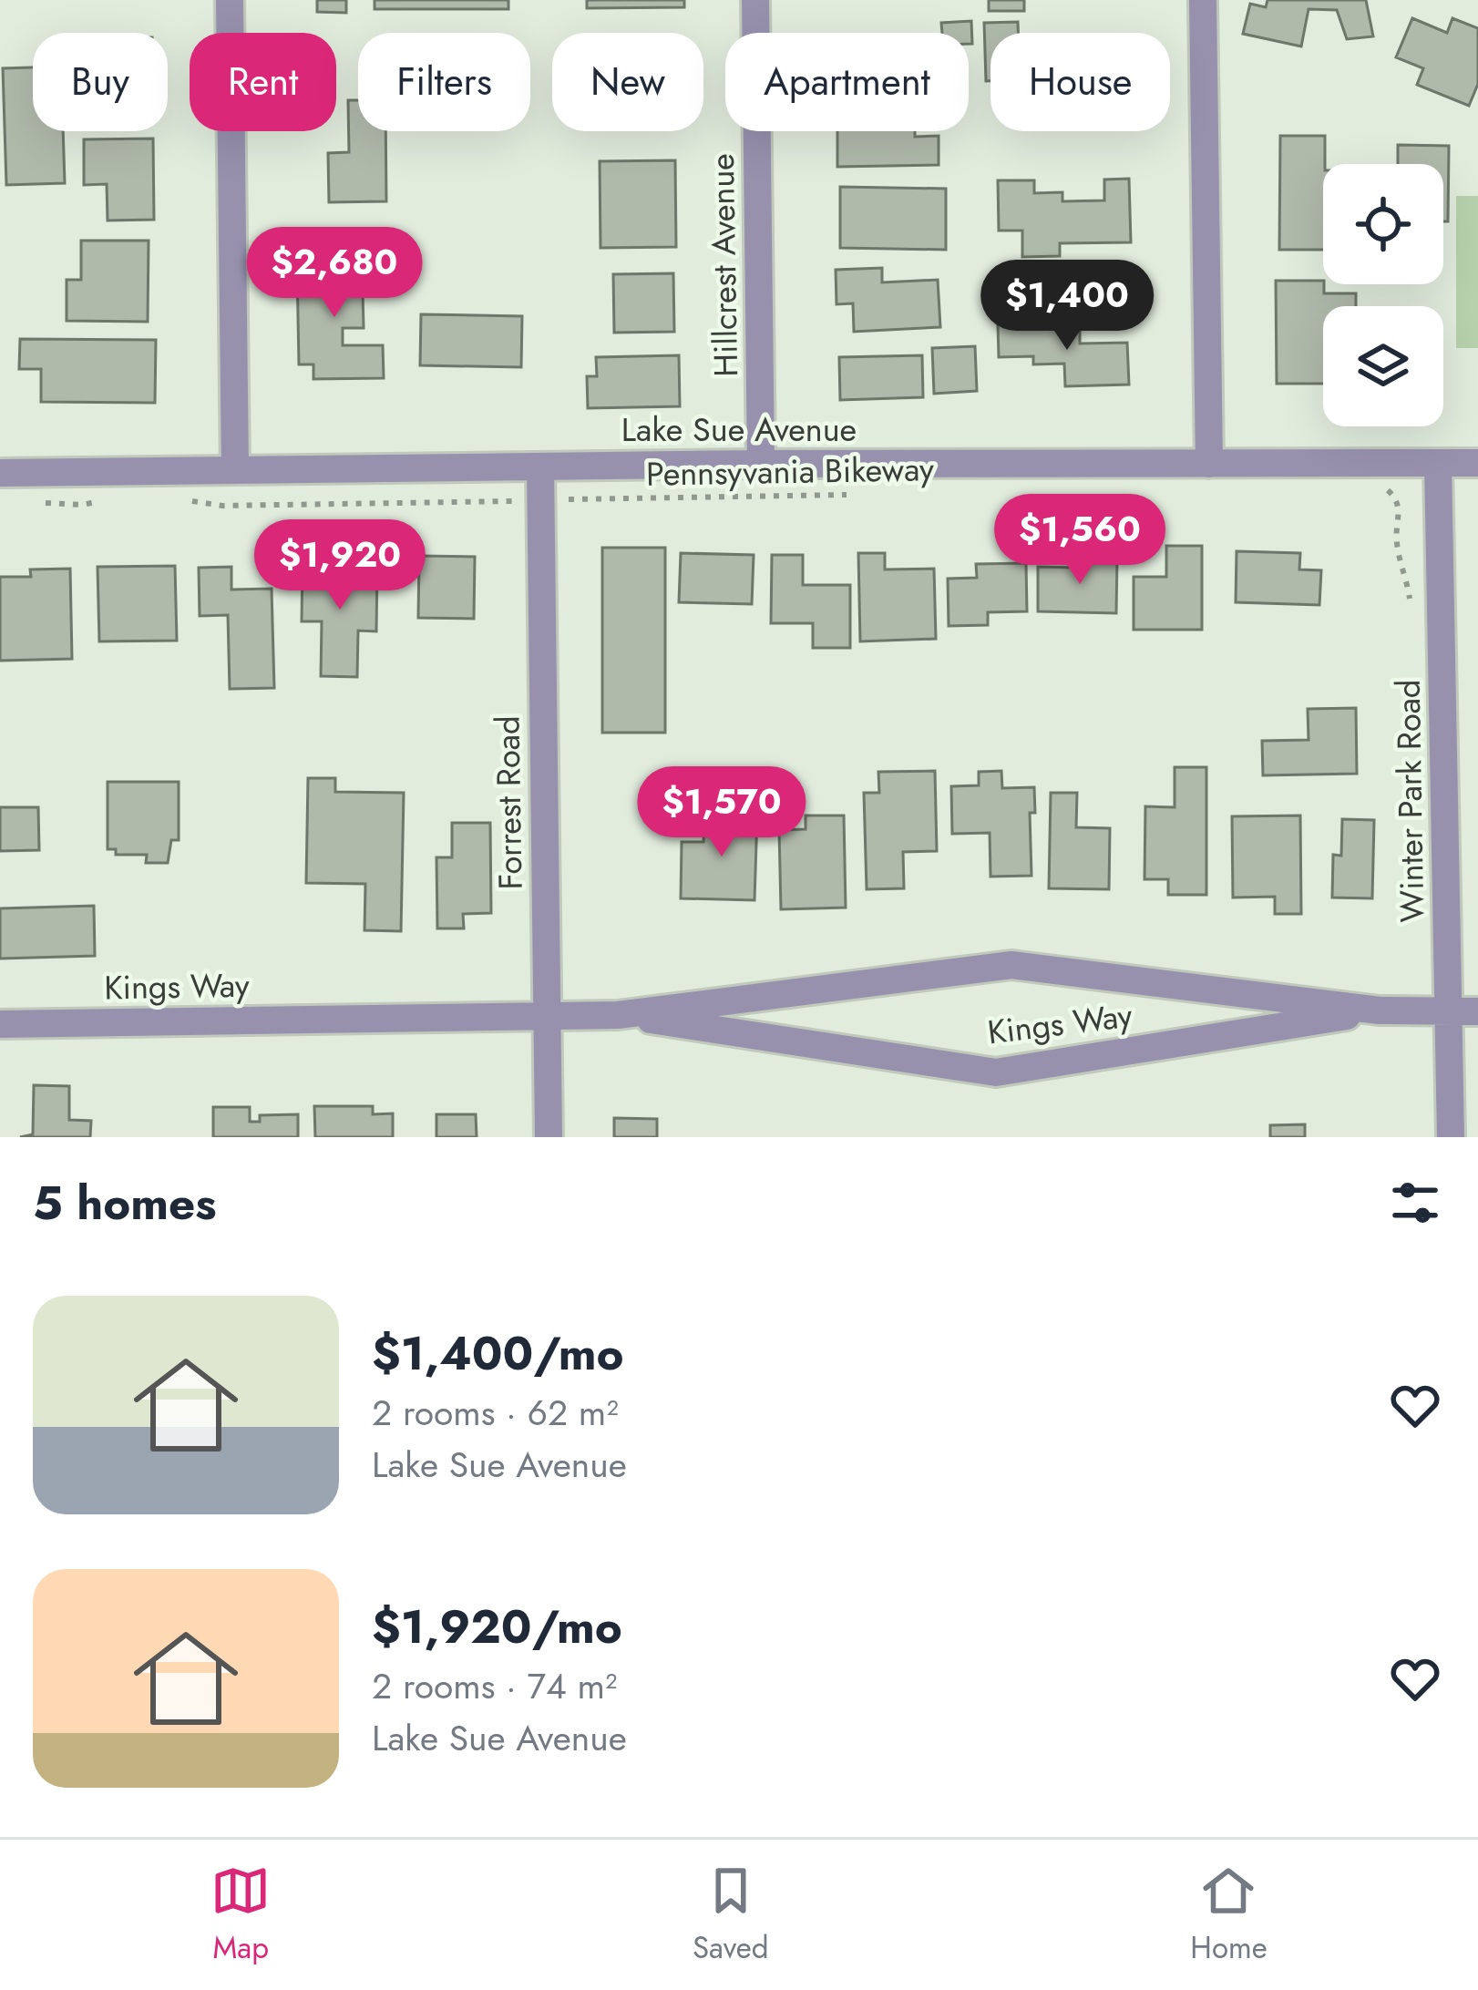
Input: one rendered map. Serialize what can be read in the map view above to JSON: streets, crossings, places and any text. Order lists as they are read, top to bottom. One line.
{"streets":{"street":["Hillcrest Avenue","Lake Sue Avenue","Winter Park Road","Forrest Road","Kings Way"],"path":["Pennsyvania Bikeway"]},"crossings":[["Hillcrest Avenue","Lake Sue Avenue"],["Lake Sue Avenue","Winter Park Road"],["Lake Sue Avenue","Forrest Road"],["Pennsyvania Bikeway","Forrest Road"],["Winter Park Road","Kings Way"],["Forrest Road","Kings Way"]],"page":{"chip":["Buy","Rent","Filters","New","Apartment","House"],"price":["$2,680","$1,400","$1,560","$1,920","$1,570"],"heading":"5 homes","list":[{"name":"$1,400/mo","note":"2 rooms · 62 m² · Lake Sue Avenue"},{"name":"$1,920/mo","note":"2 rooms · 74 m² · Lake Sue Avenue"}],"tabs":["Map","Saved","Home"]}}
